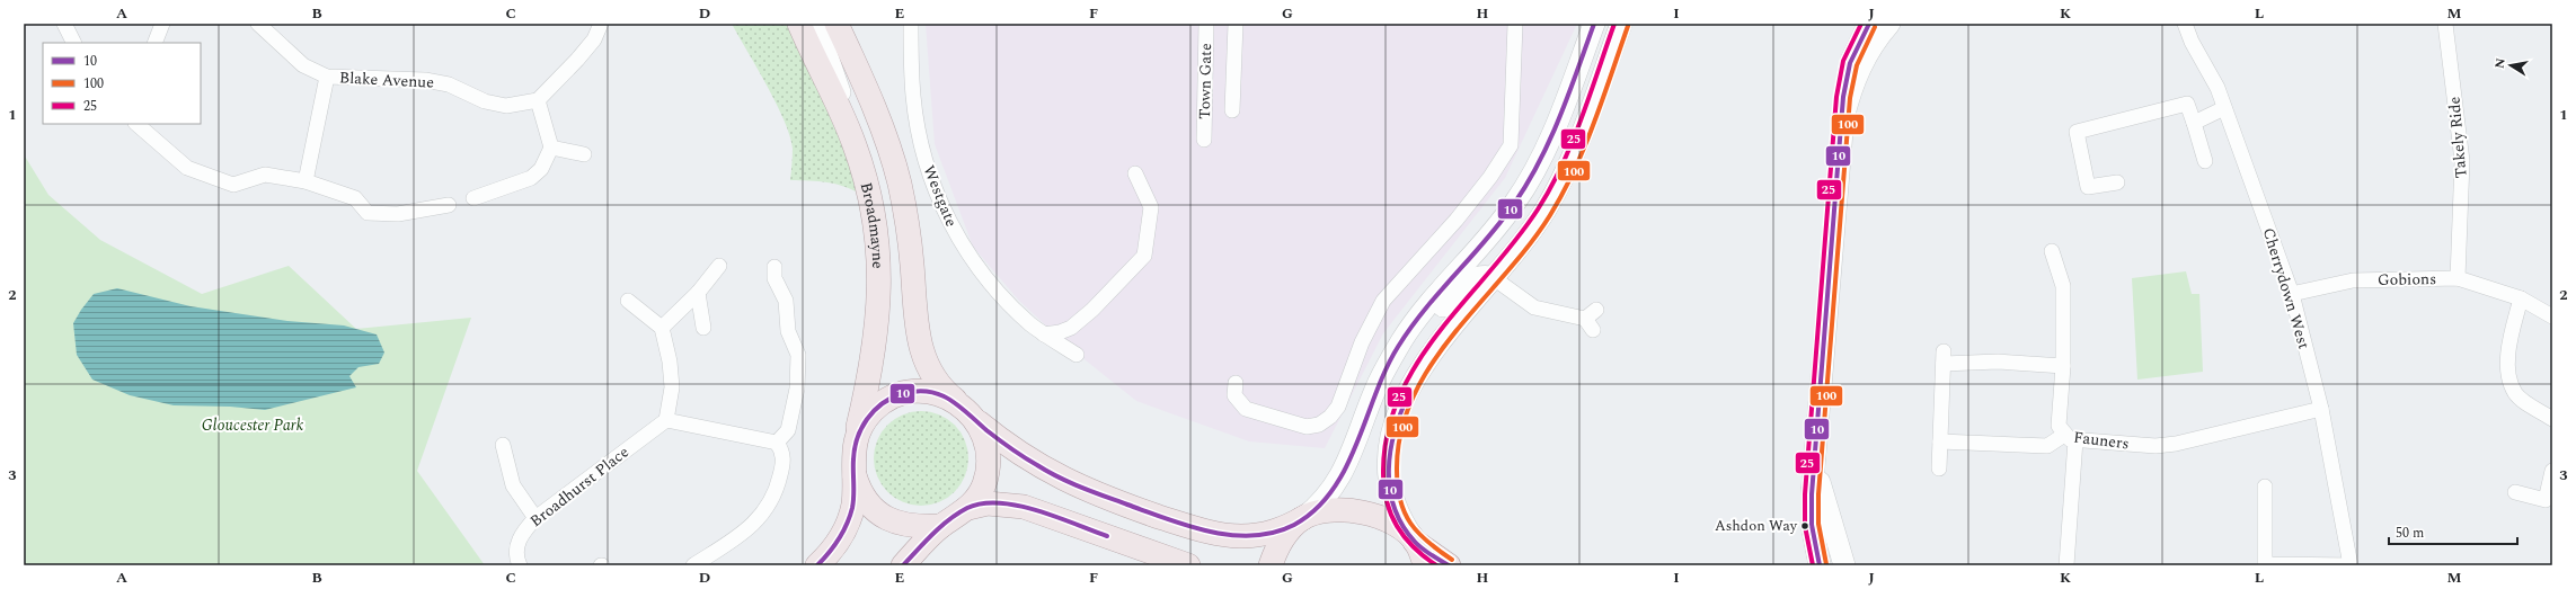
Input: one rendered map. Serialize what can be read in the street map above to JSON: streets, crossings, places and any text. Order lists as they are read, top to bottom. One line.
{"streets":{"main road":["Broadmayne"],"street":["Blake Avenue","Town Gate","Takely Ride","Westgate","Gobions","Cherrydown West","Fauners","Broadhurst Place"]},"crossings":[["Takely Ride","Gobions"],["Gobions","Cherrydown West"],["Cherrydown West","Fauners"]],"parks":["Gloucester Park"],"places":["Ashdon Way"],"lines":["transit line 10","transit line 25","transit line 100"],"legend":["10","100","25"],"scale_bar":"50 m","north":"left","grid":{"columns":["A","B","C","D","E","F","G","H","I","J","K","L","M"],"rows":["1","2","3"]}}
